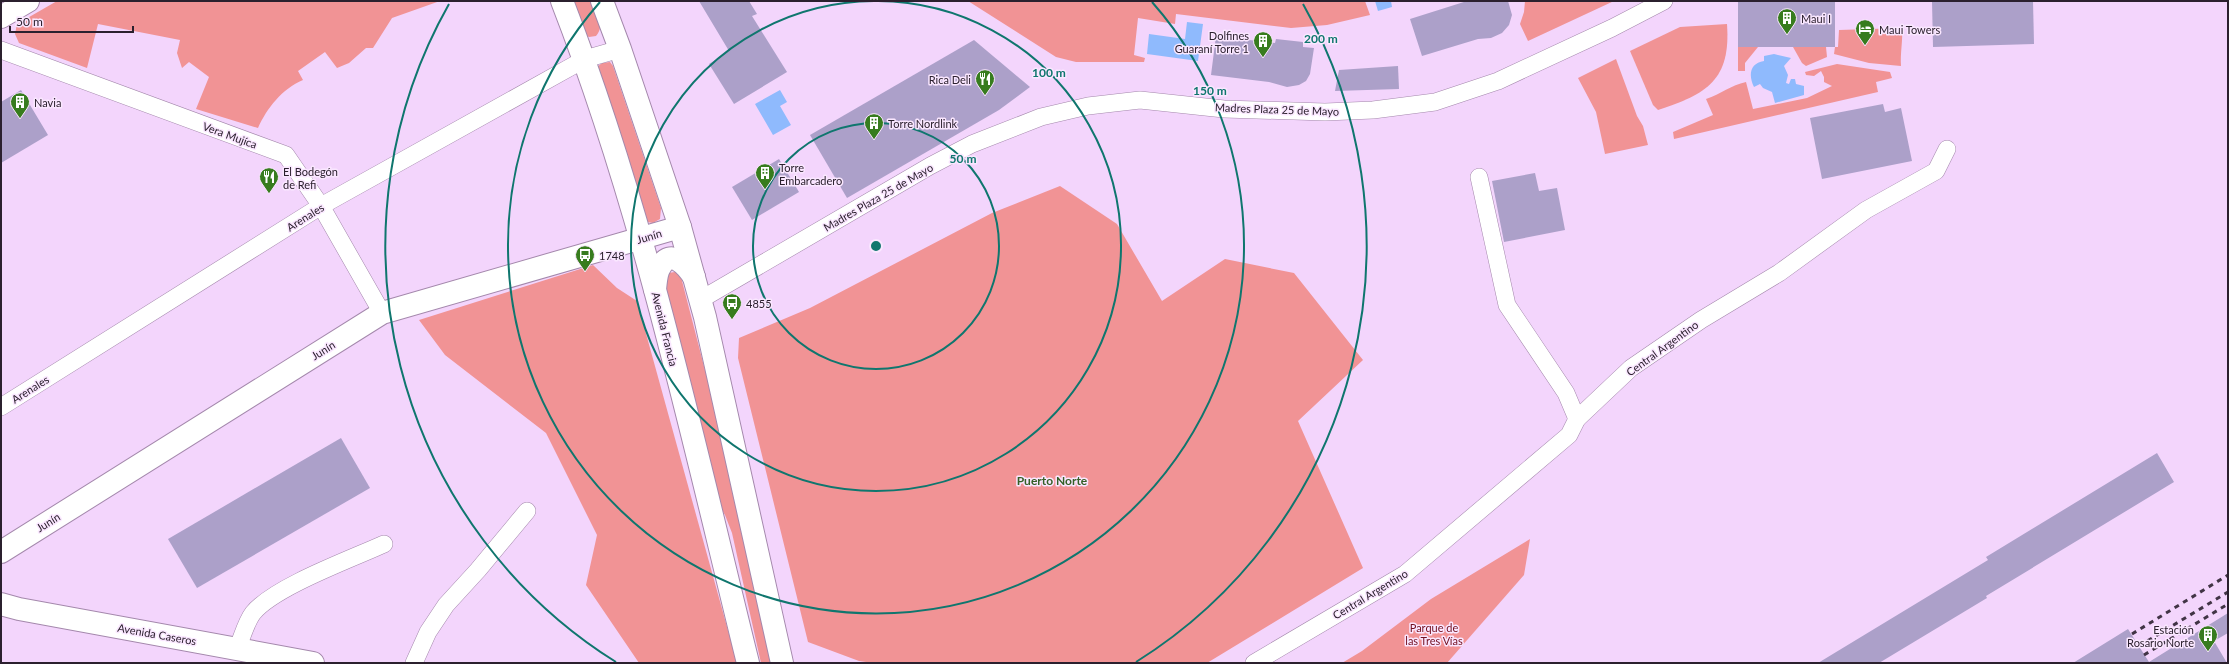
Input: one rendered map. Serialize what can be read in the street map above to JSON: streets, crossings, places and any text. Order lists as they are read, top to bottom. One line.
{"streets":{"main road":["Junín","Avenida Francia","Avenida Caseros"],"street":["Madres Plaza 25 de Mayo","Vera Mujíca","Arenales","Central Argentino"]},"crossings":[["Vera Mujíca","Arenales"],["Vera Mujíca","Junín"],["Arenales","Avenida Francia"],["Junín","Avenida Francia"]],"districts":["Puerto Norte"],"parks":["Parque de las Tres Vías"],"places":{"building":["Maui I","Dolfines Guaraní Torre 1","Navia","Torre Nordlink","Torre Embarcadero","Estación Rosario Norte"],"hotel":["Maui Towers"],"restaurant":["Rica Deli","El Bodegón de Refi"],"bus stop":["1748","4855"]},"scale_bar":"50 m","rings":["200 m","100 m","150 m","50 m"]}
